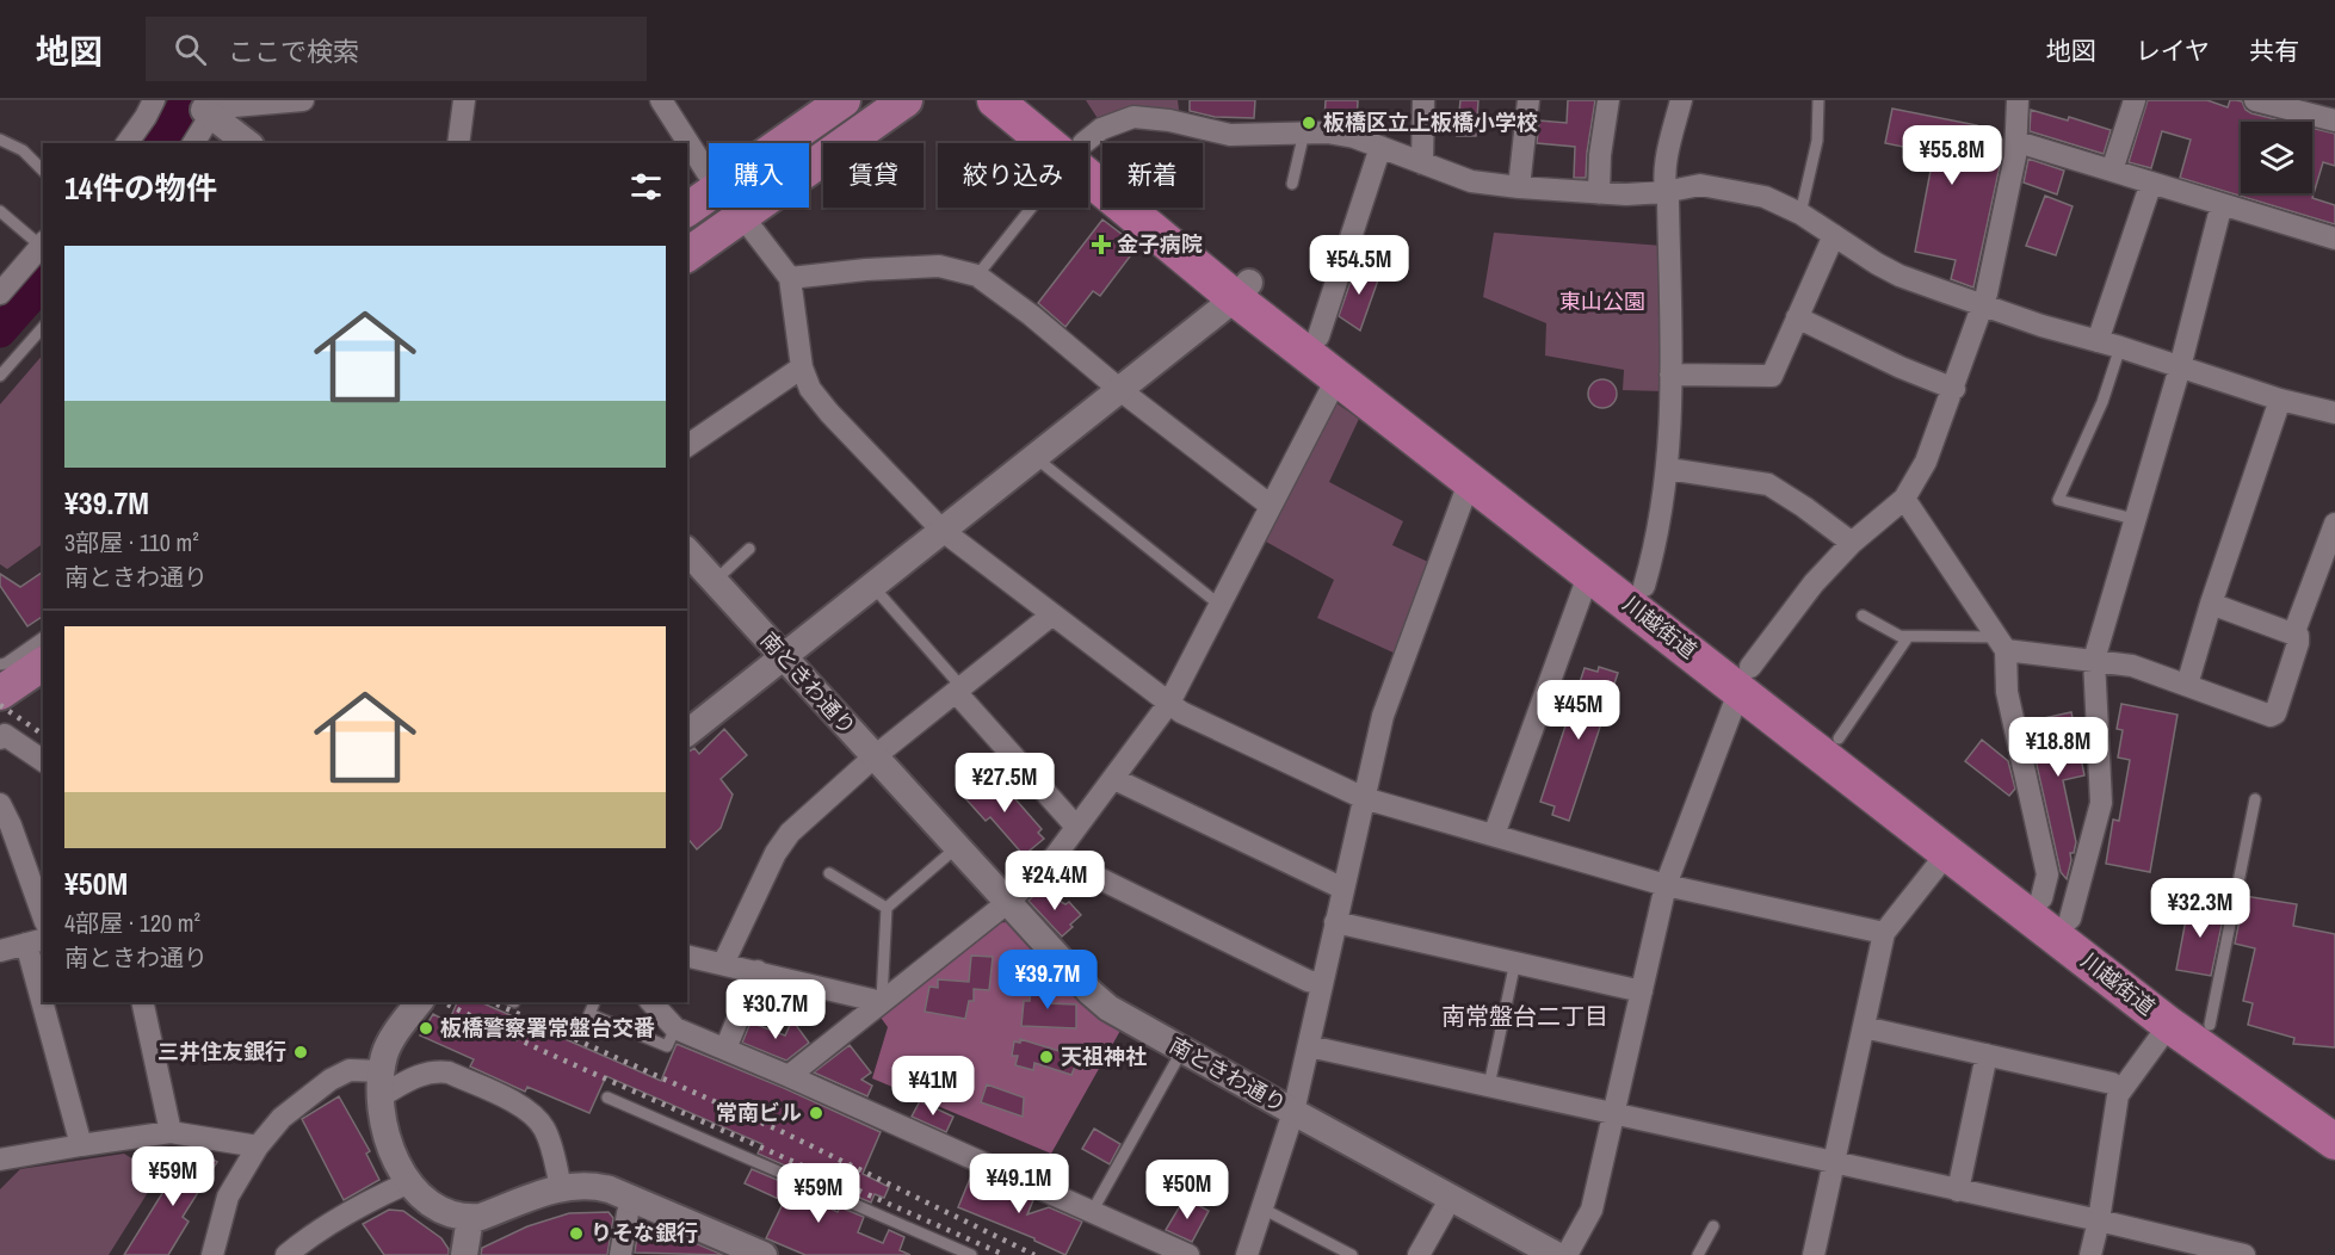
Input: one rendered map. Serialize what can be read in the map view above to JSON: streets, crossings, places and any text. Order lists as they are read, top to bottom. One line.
{"streets":{"highway":["川越街道"],"street":["南ときわ通り"]},"districts":["南常盤台二丁目"],"parks":["東山公園"],"places":{"other":["板橋区立上板橋小学校","板橋警察署常盤台交番","三井住友銀行","天祖神社","常南ビル","りそな銀行"],"health":["金子病院"]},"page":{"header":"地図","search":"ここで検索","nav":["地図","レイヤ","共有"],"price":["¥55.8M","¥54.5M","¥45M","¥18.8M","¥27.5M","¥24.4M","¥32.3M","¥39.7M","¥30.7M","¥41M","¥59M","¥49.1M","¥50M","¥59M"],"chip":["購入","賃貸","絞り込み","新着"],"heading":"14件の物件","list":[{"name":"¥39.7M","note":"3部屋 · 110 m² · 南ときわ通り"},{"name":"¥50M","note":"4部屋 · 120 m² · 南ときわ通り"}]}}
